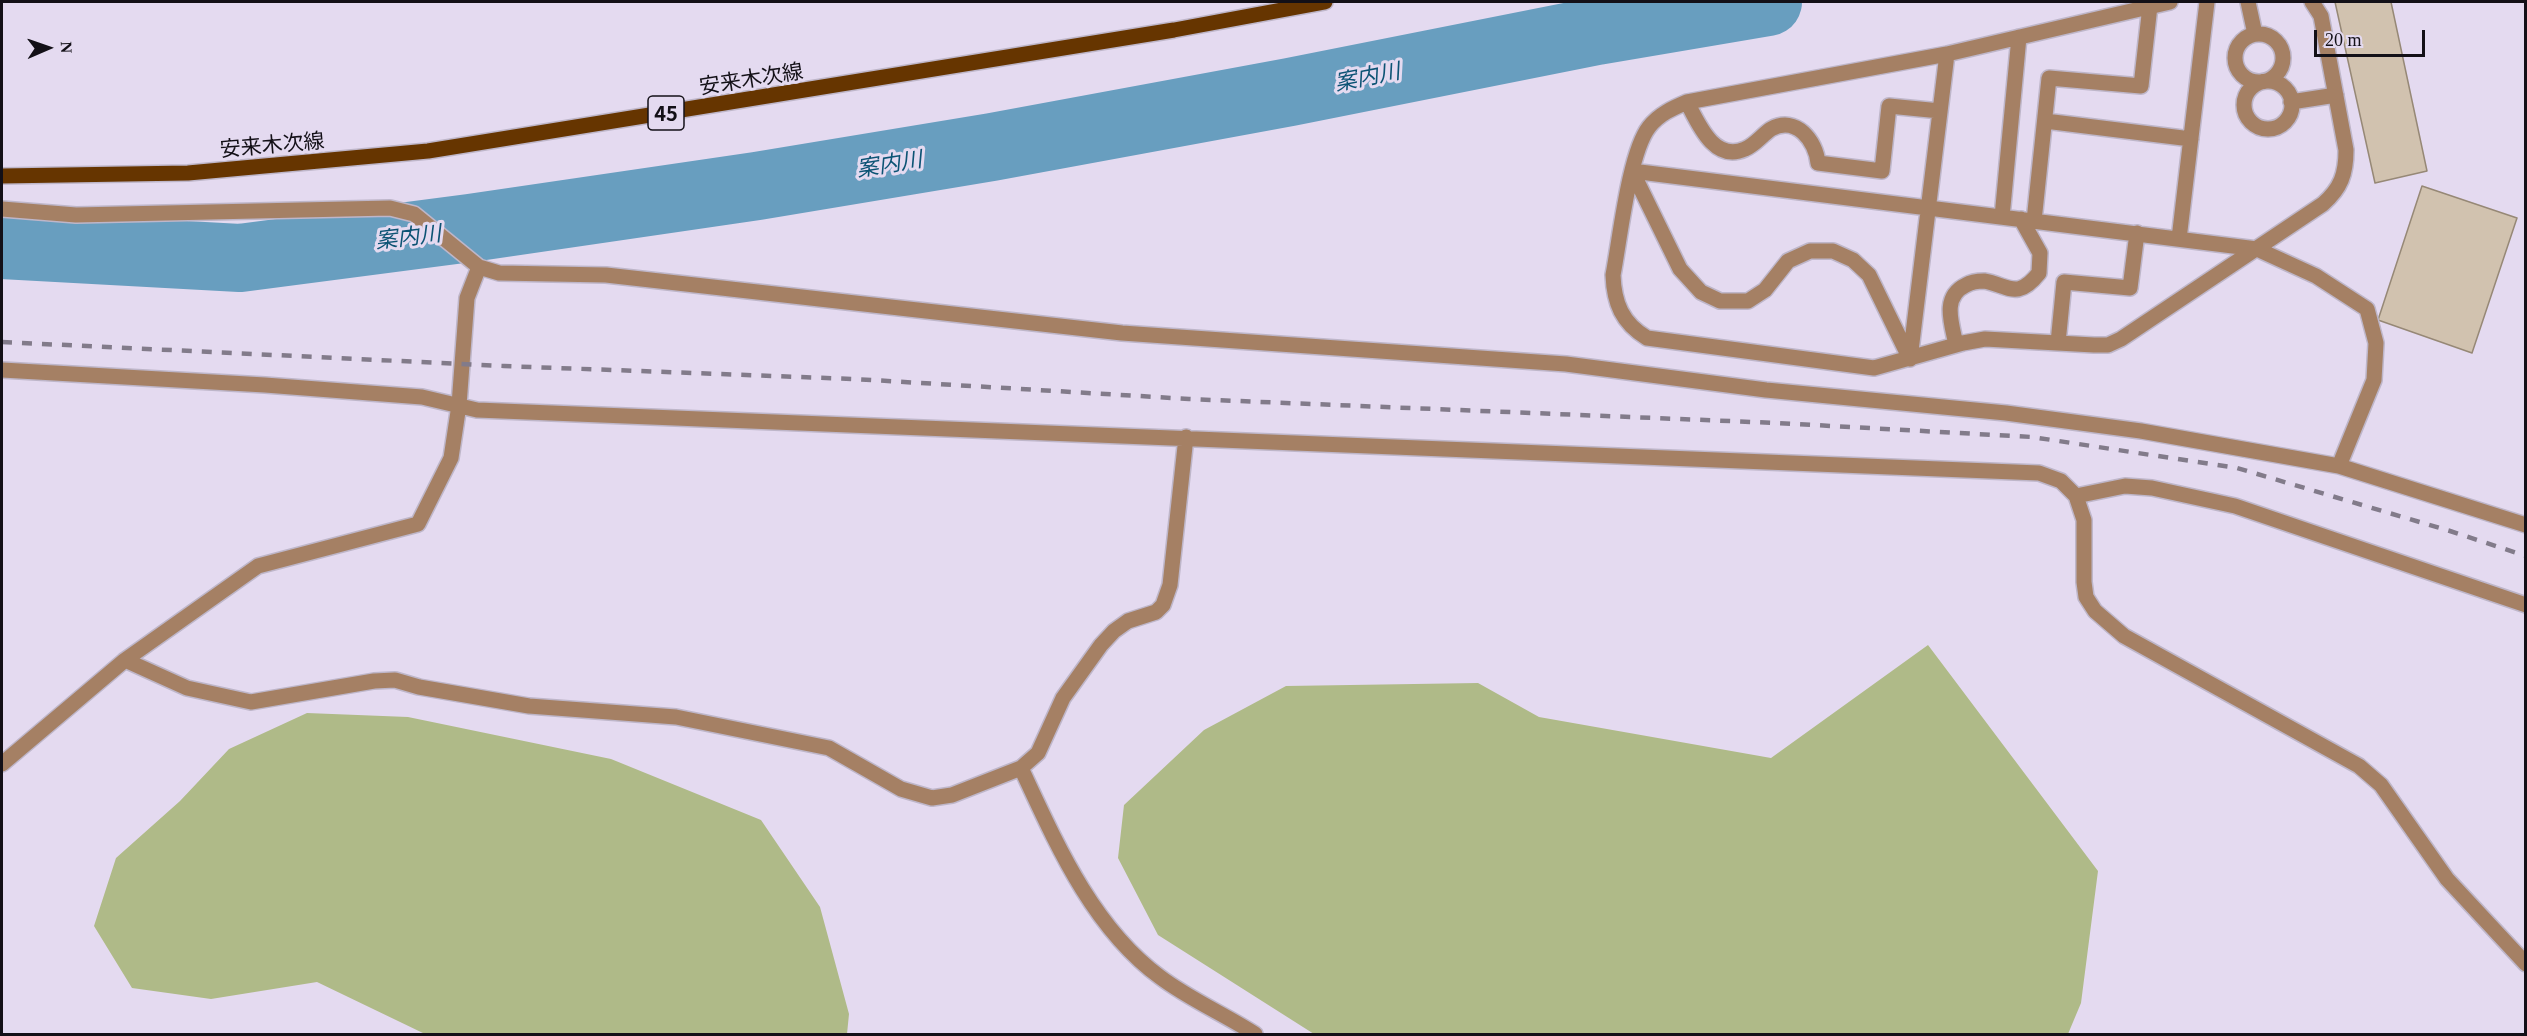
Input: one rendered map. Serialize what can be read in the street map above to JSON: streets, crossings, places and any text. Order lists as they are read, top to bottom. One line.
{"streets":{"main road":["安来木次線","45"]},"water":["案内川"],"scale_bar":"20 m","north":"right"}
